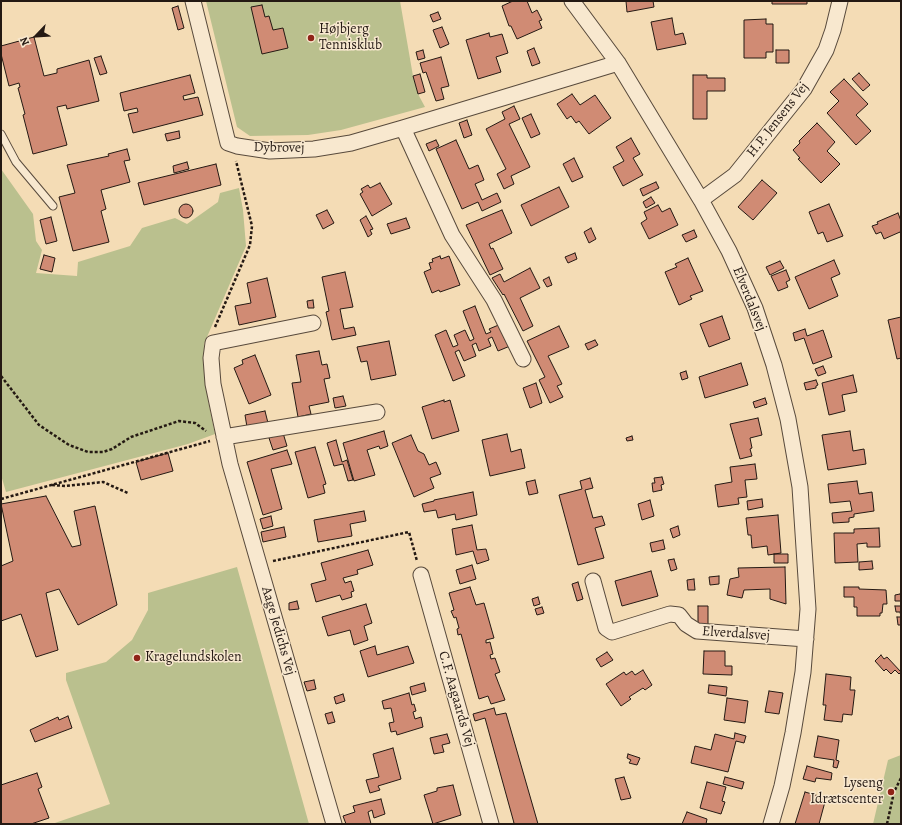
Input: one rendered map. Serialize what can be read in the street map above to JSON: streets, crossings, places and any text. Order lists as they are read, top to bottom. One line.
{"streets":{"street":["H.P. Jensens Vej","Dybrovej","Elverdalsvej","Aage Jedichs Vej","C.F. Aagaards Vej"]},"crossings":[["H.P. Jensens Vej","Elverdalsvej"],["Dybrovej","Elverdalsvej"]],"places":["Højbjerg Tennisklub","Kragelundskolen","Lyseng Idrætscenter"],"north":"bottom left"}
